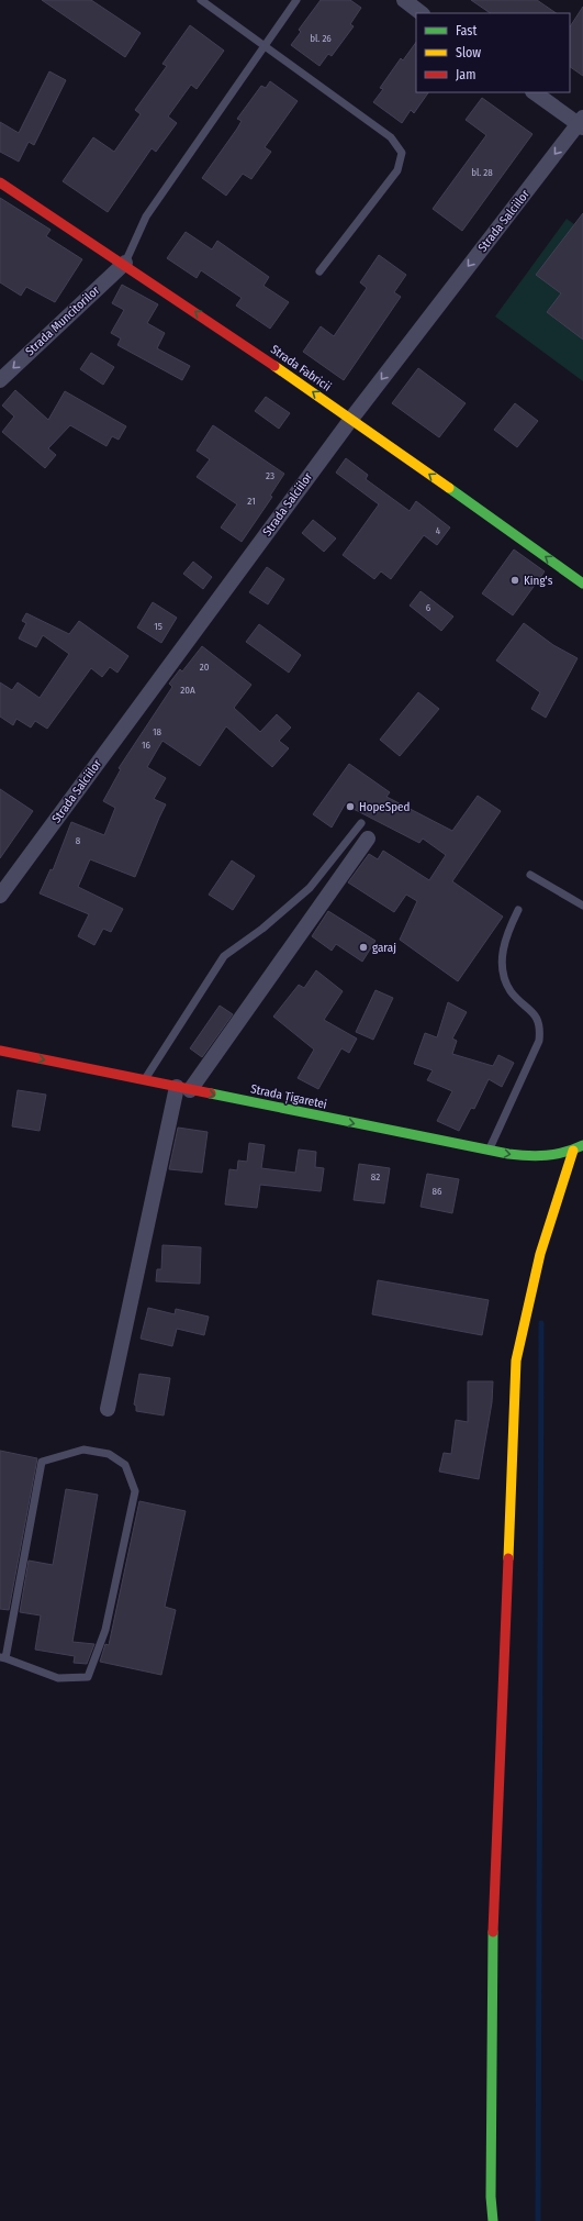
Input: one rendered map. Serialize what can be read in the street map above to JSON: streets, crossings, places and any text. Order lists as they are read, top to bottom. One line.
{"streets":{"main road":["Strada Fabricii","Strada Țigaretei"],"street":["Strada Salciilor","Strada Muncitorilor"]},"crossings":[["Strada Salciilor","Strada Fabricii"],["Strada Muncitorilor","Strada Fabricii"]],"one_way":["Strada Salciilor","Strada Muncitorilor","Strada Fabricii","Strada Țigaretei"],"places":["King's","HopeSped","garaj"],"house_numbers":["bl. 26","bl. 28","23","21","4","6","15","20","20A","18","16","8","82","86"],"legend":["Fast","Slow","Jam"]}
